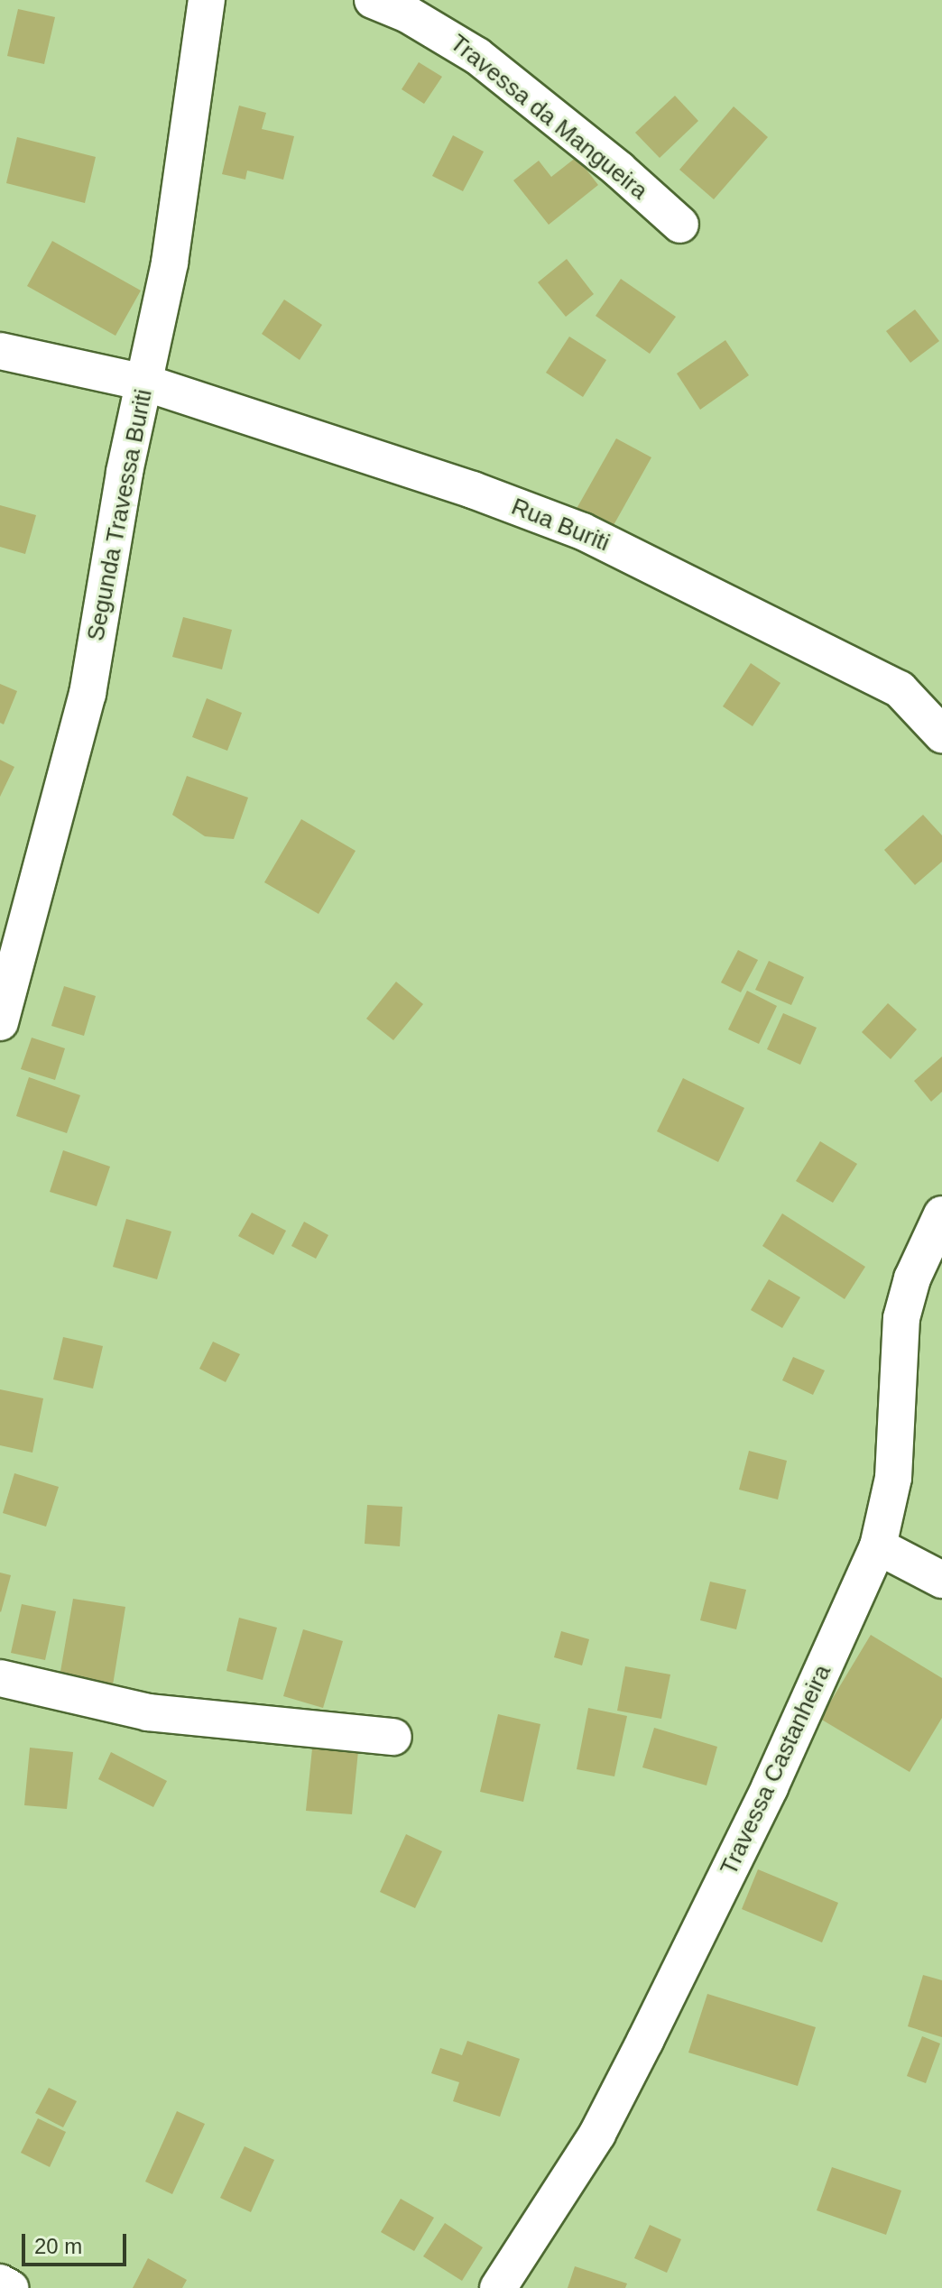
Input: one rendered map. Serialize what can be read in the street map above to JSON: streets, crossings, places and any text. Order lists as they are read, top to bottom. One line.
{"streets":{"street":["Travessa da Mangueira","Segunda Travessa Buriti","Rua Buriti","Travessa Castanheira"]},"crossings":[["Segunda Travessa Buriti","Rua Buriti"]],"scale_bar":"20 m"}
